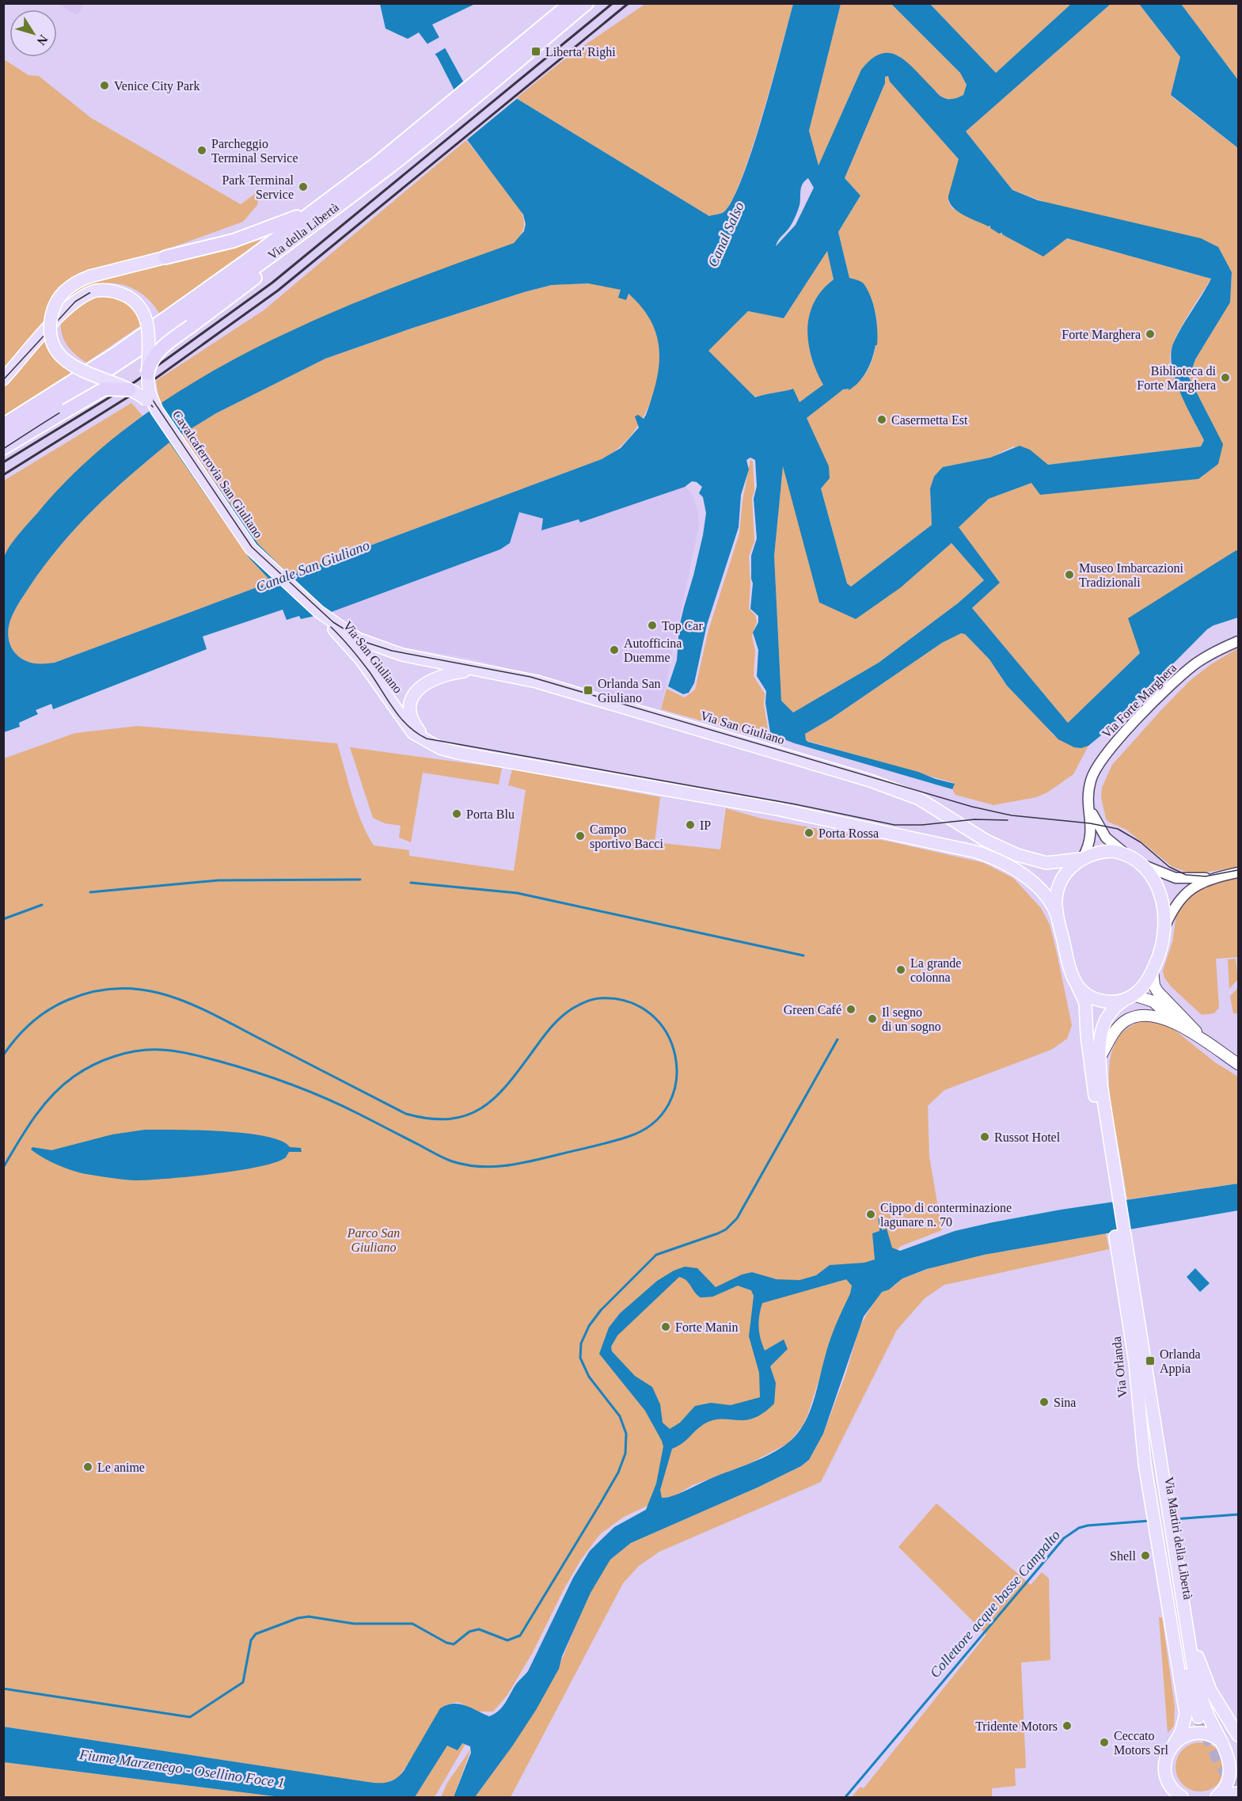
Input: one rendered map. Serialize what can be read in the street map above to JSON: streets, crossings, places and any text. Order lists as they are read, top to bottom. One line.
{"streets":{"highway":["Via della Libertà"],"main road":["Cavalcaferrovia San Giuliano","Via San Giuliano","Via Orlanda","Via Martiri della Libertà"],"street":["Via Forte Marghera"]},"crossings":[["Cavalcaferrovia San Giuliano","Via San Giuliano"],["Via San Giuliano","Via Forte Marghera"],["Via San Giuliano","Via Orlanda"],["Via Forte Marghera","Via Orlanda"],["Via Orlanda","Via Martiri della Libertà"]],"water":["Canal Salso","Canale San Giuliano","Collettore acque basse Campalto","Fiume Marzenego - Osellino Foce 1"],"parks":["Parco San Giuliano"],"places":{"transit":["Liberta' Righi","Orlanda San Giuliano","Orlanda Appia"],"other":["Venice City Park","Parcheggio Terminal Service","Park Terminal Service","Forte Marghera","Biblioteca di Forte Marghera","Casermetta Est","Museo Imbarcazioni Tradizionali","Top Car","Autofficina Duemme","Porta Blu","IP","Porta Rossa","Campo sportivo Bacci","La grande colonna","Green Café","Il segno di un sogno","Russot Hotel","Cippo di conterminazione lagunare n. 70","Forte Manin","Sina","Le anime","Shell","Tridente Motors","Ceccato Motors Srl"]},"north":"bottom right"}
